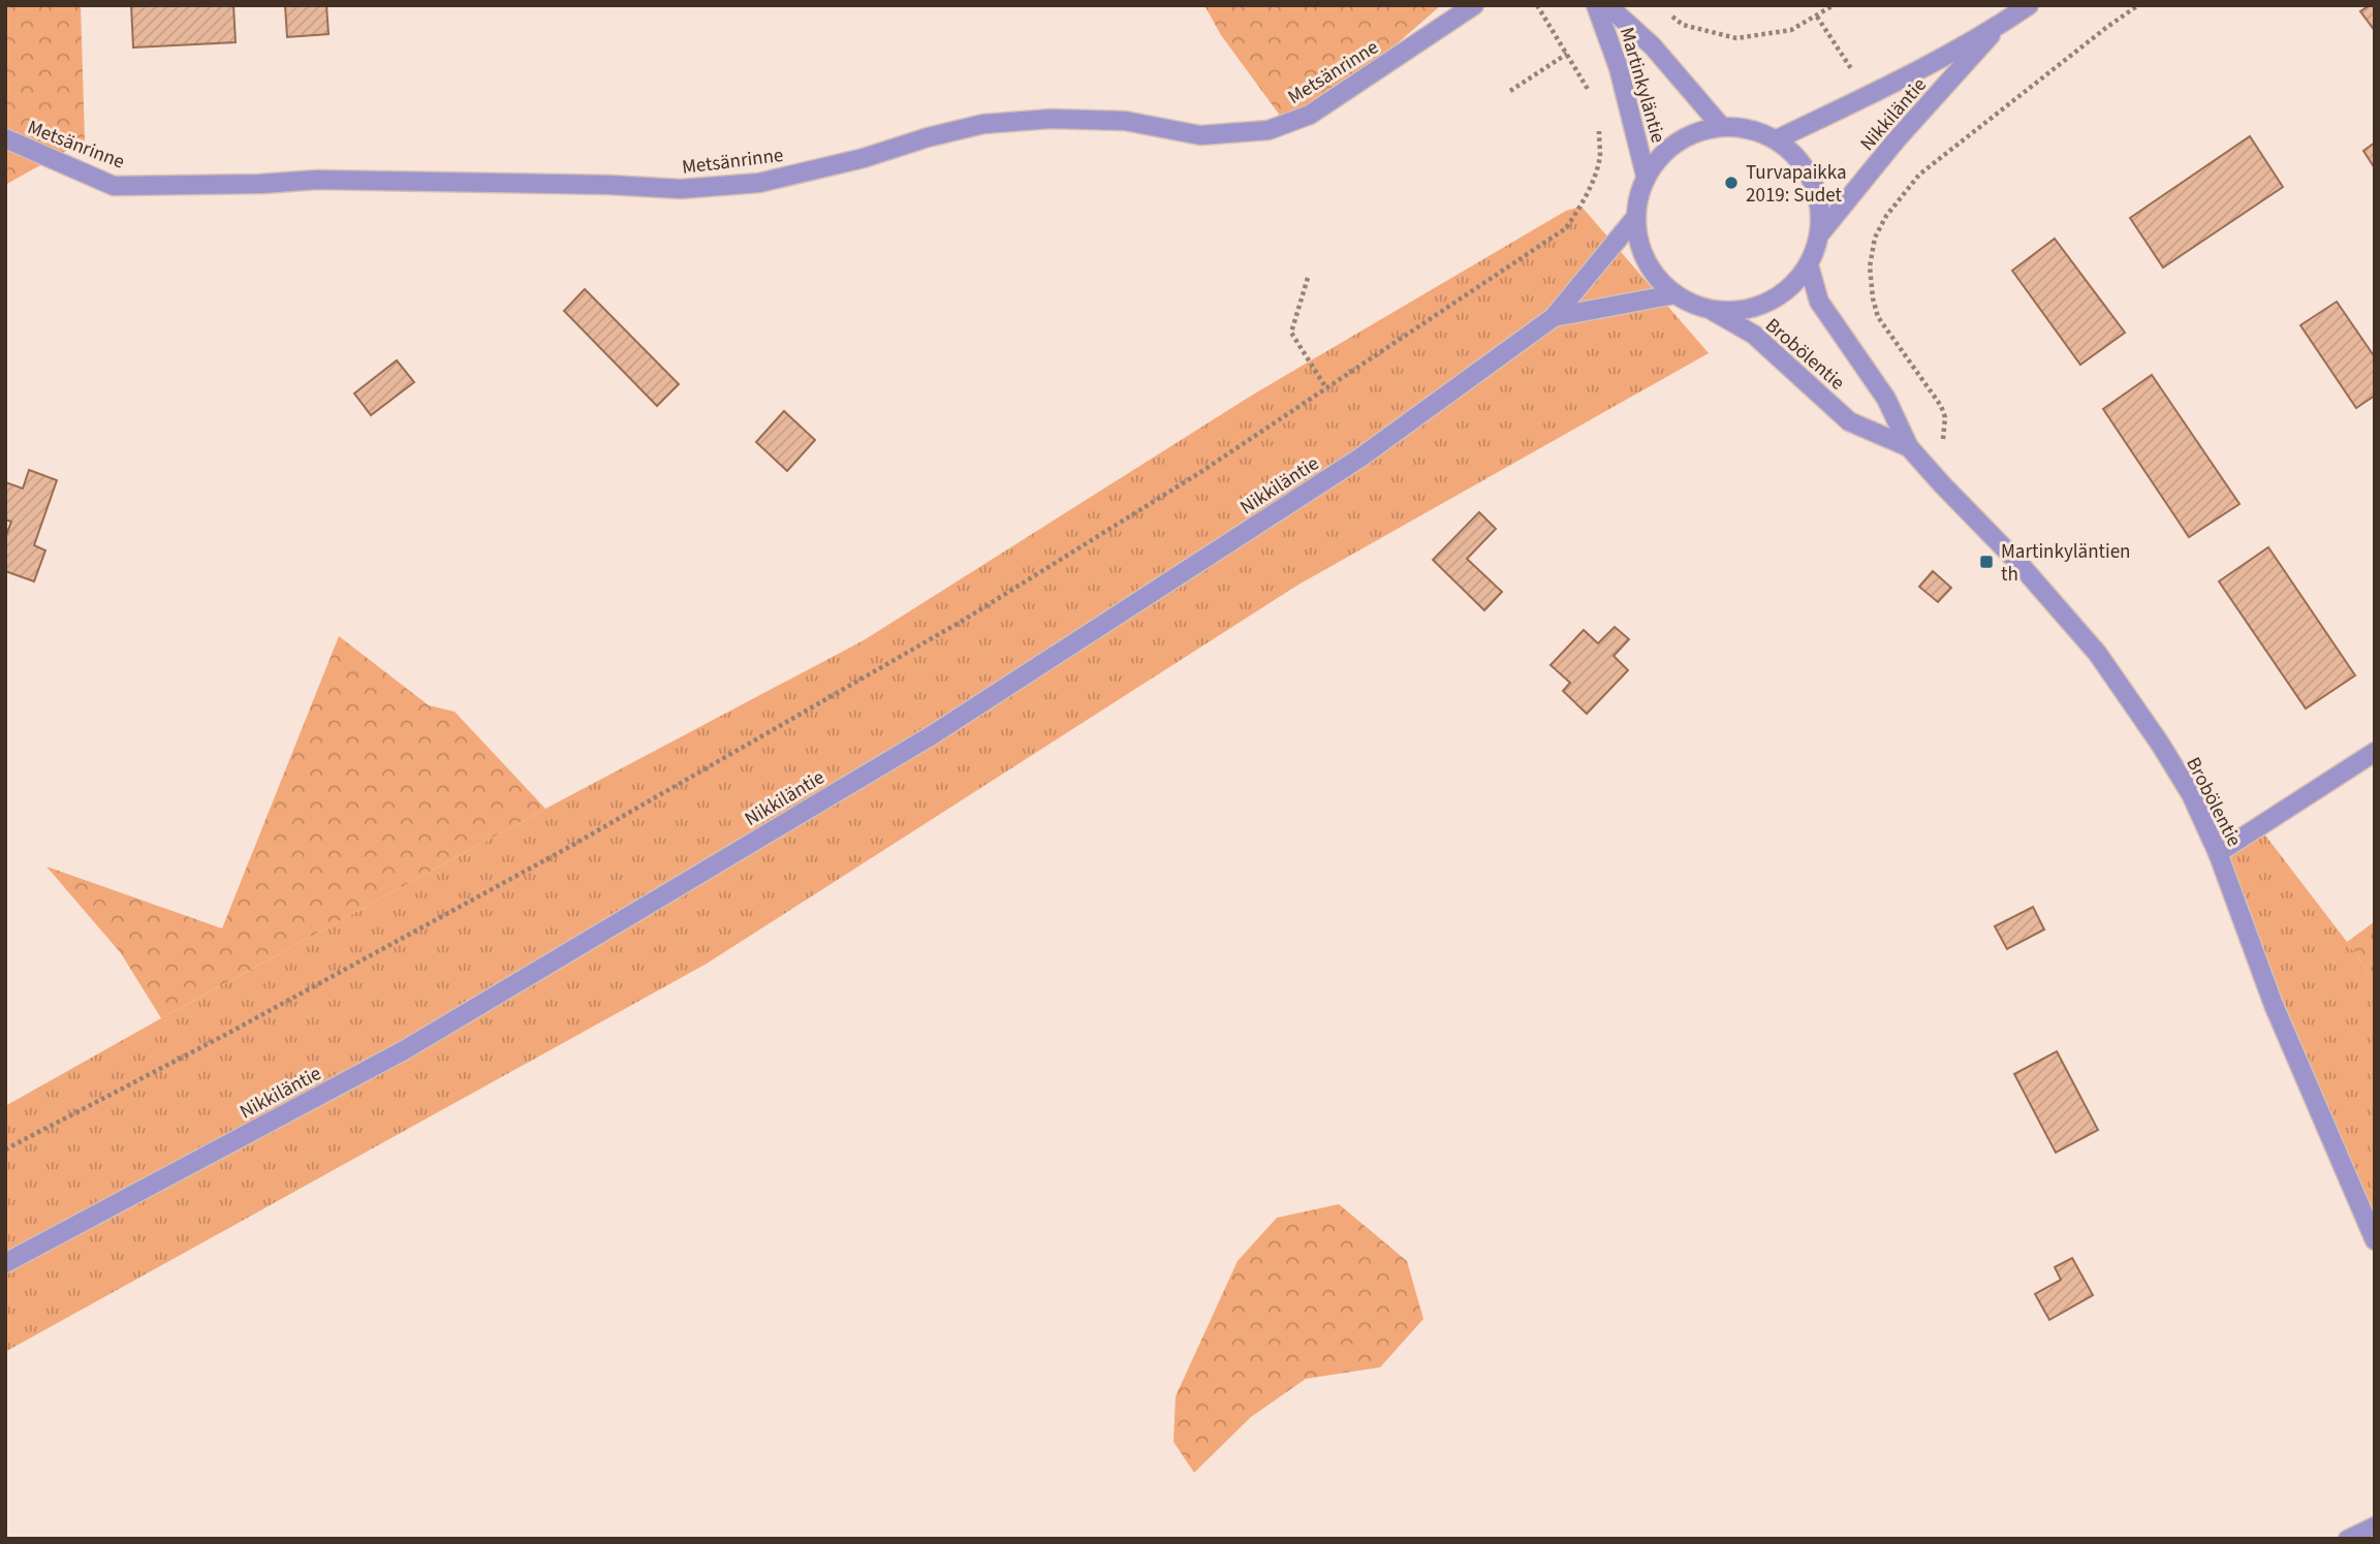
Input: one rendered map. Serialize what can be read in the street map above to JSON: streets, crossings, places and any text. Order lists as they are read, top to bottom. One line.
{"streets":{"street":["Metsänrinne","Martinkyläntie","Nikkiläntie","Brobölentie"]},"crossings":[["Martinkyläntie","Nikkiläntie"],["Martinkyläntie","Brobölentie"],["Nikkiläntie","Brobölentie"]],"places":{"other":["Turvapaikka 2019: Sudet"],"transit":["Martinkyläntien th"]}}
